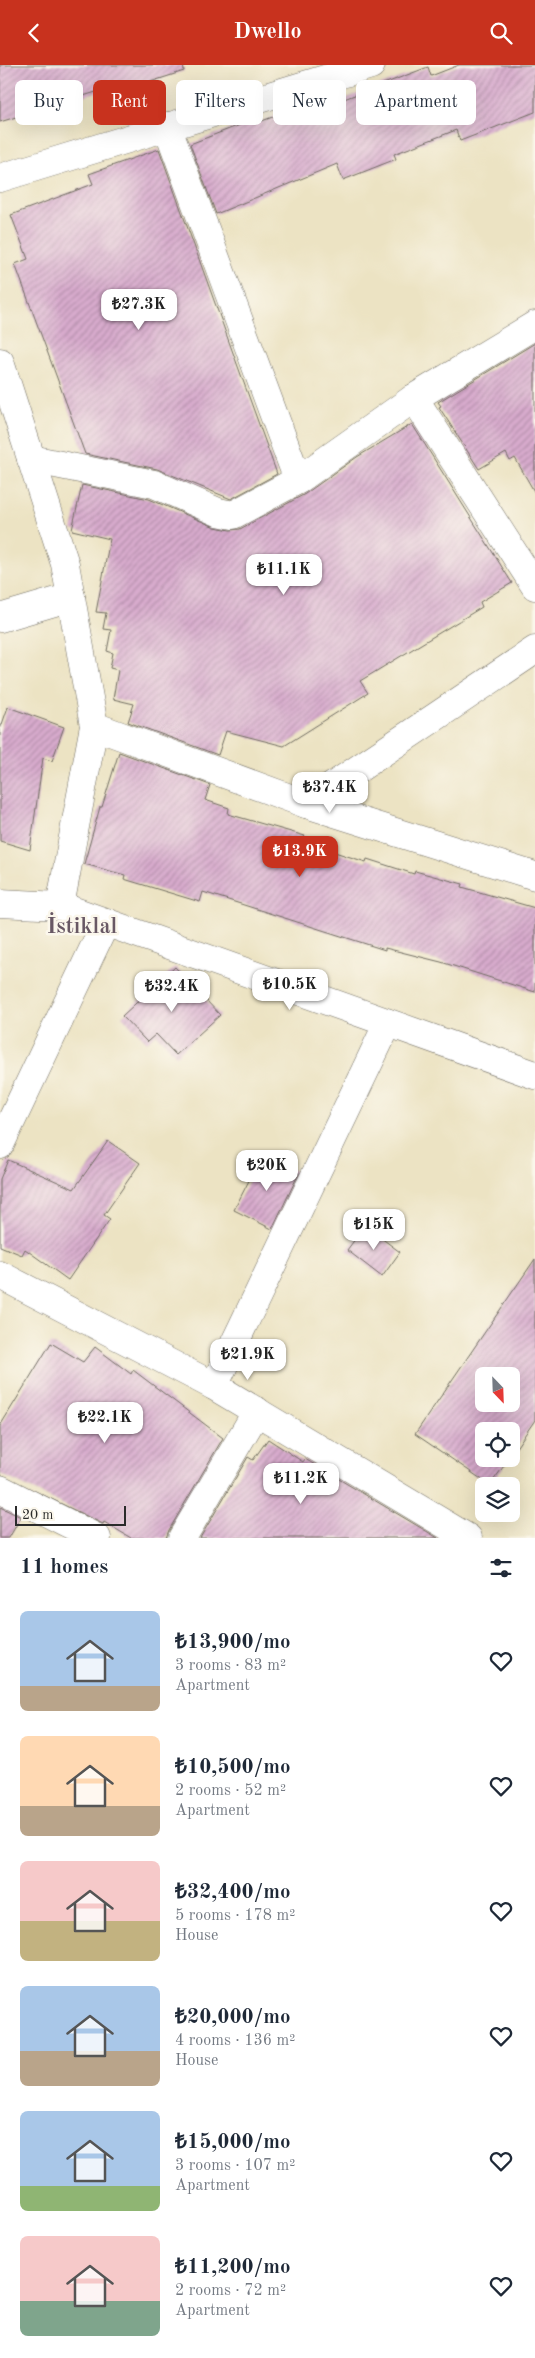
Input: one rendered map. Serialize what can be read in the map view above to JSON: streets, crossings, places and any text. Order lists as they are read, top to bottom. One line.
{"districts":["İstiklal"],"scale_bar":"20 m","north":"bottom right","page":{"header":"Dwello","chip":["Buy","Rent","Filters","New","Apartment"],"price":["₺27.3K","₺11.1K","₺37.4K","₺13.9K","₺10.5K","₺32.4K","₺20K","₺15K","₺21.9K","₺22.1K","₺11.2K"],"scale":"20 m","heading":"11 homes","list":[{"name":"₺13,900/mo","note":"3 rooms · 83 m² · Apartment"},{"name":"₺10,500/mo","note":"2 rooms · 52 m² · Apartment"},{"name":"₺32,400/mo","note":"5 rooms · 178 m² · House"},{"name":"₺20,000/mo","note":"4 rooms · 136 m² · House"},{"name":"₺15,000/mo","note":"3 rooms · 107 m² · Apartment"},{"name":"₺11,200/mo","note":"2 rooms · 72 m² · Apartment"}]}}
